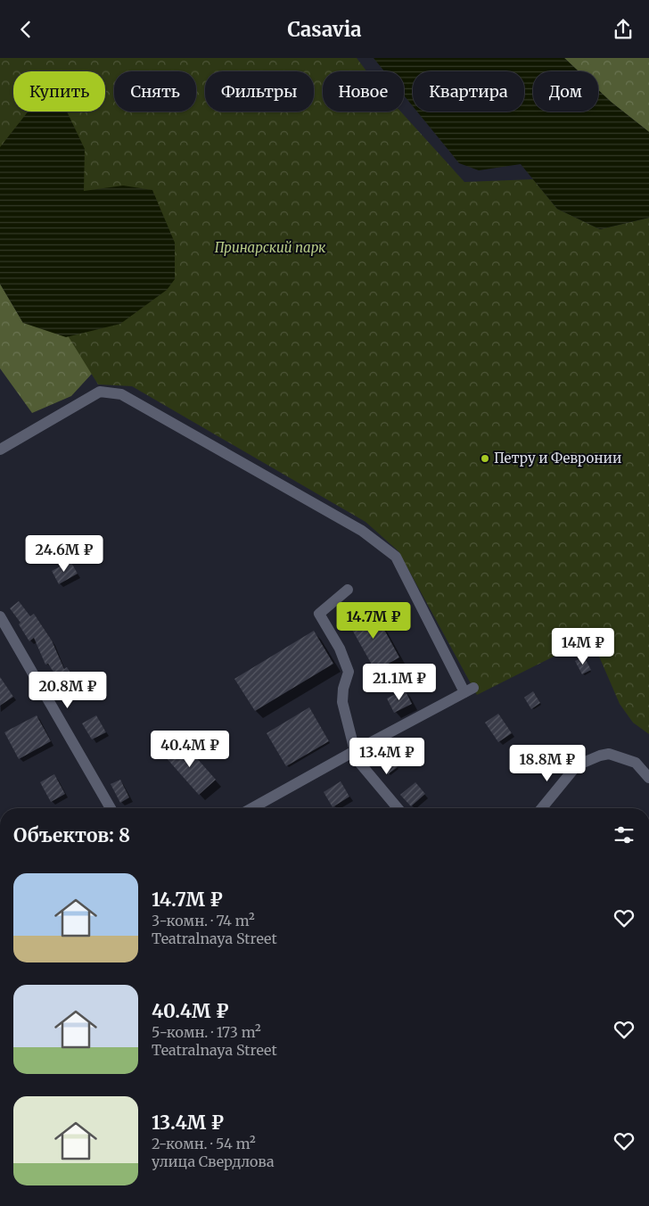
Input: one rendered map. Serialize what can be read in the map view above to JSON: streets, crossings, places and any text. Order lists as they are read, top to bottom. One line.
{"parks":["Принарский парк"],"places":["Петру и Февронии"],"page":{"header":"Casavia","chip":["Купить","Снять","Фильтры","Новое","Квартира","Дом"],"price":["24.6M ₽","14.7M ₽","14M ₽","21.1M ₽","20.8M ₽","40.4M ₽","13.4M ₽","18.8M ₽"],"heading":"Объектов: 8","list":[{"name":"14.7M ₽","note":"3-комн. · 74 m² · Teatralnaya Street"},{"name":"40.4M ₽","note":"5-комн. · 173 m² · Teatralnaya Street"},{"name":"13.4M ₽","note":"2-комн. · 54 m² · улица Свердлова"}]}}
